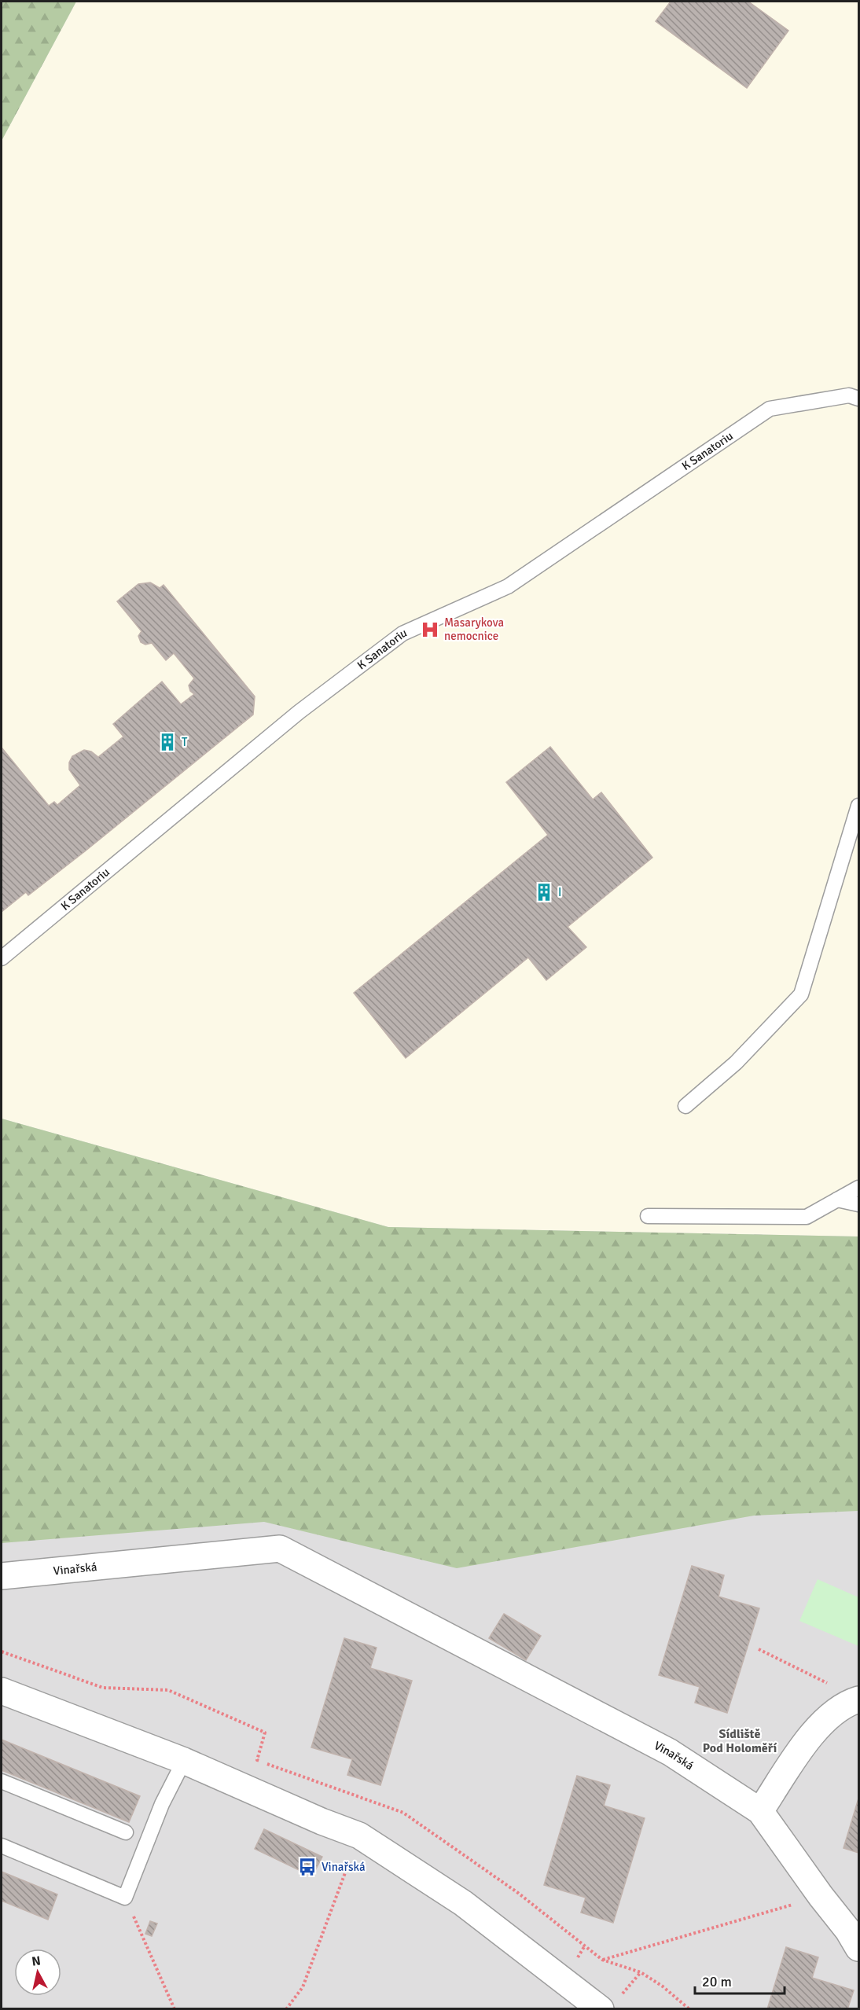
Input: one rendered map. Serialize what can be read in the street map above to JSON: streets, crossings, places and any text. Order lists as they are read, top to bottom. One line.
{"streets":{"street":["Vinařská"],"lane":["K Sanatoriu"]},"districts":["Sídliště Pod Holoměří"],"places":{"hospital":["Masarykova nemocnice"],"building":["T","I"],"bus stop":["Vinařská"]},"scale_bar":"20 m","north":"top"}
